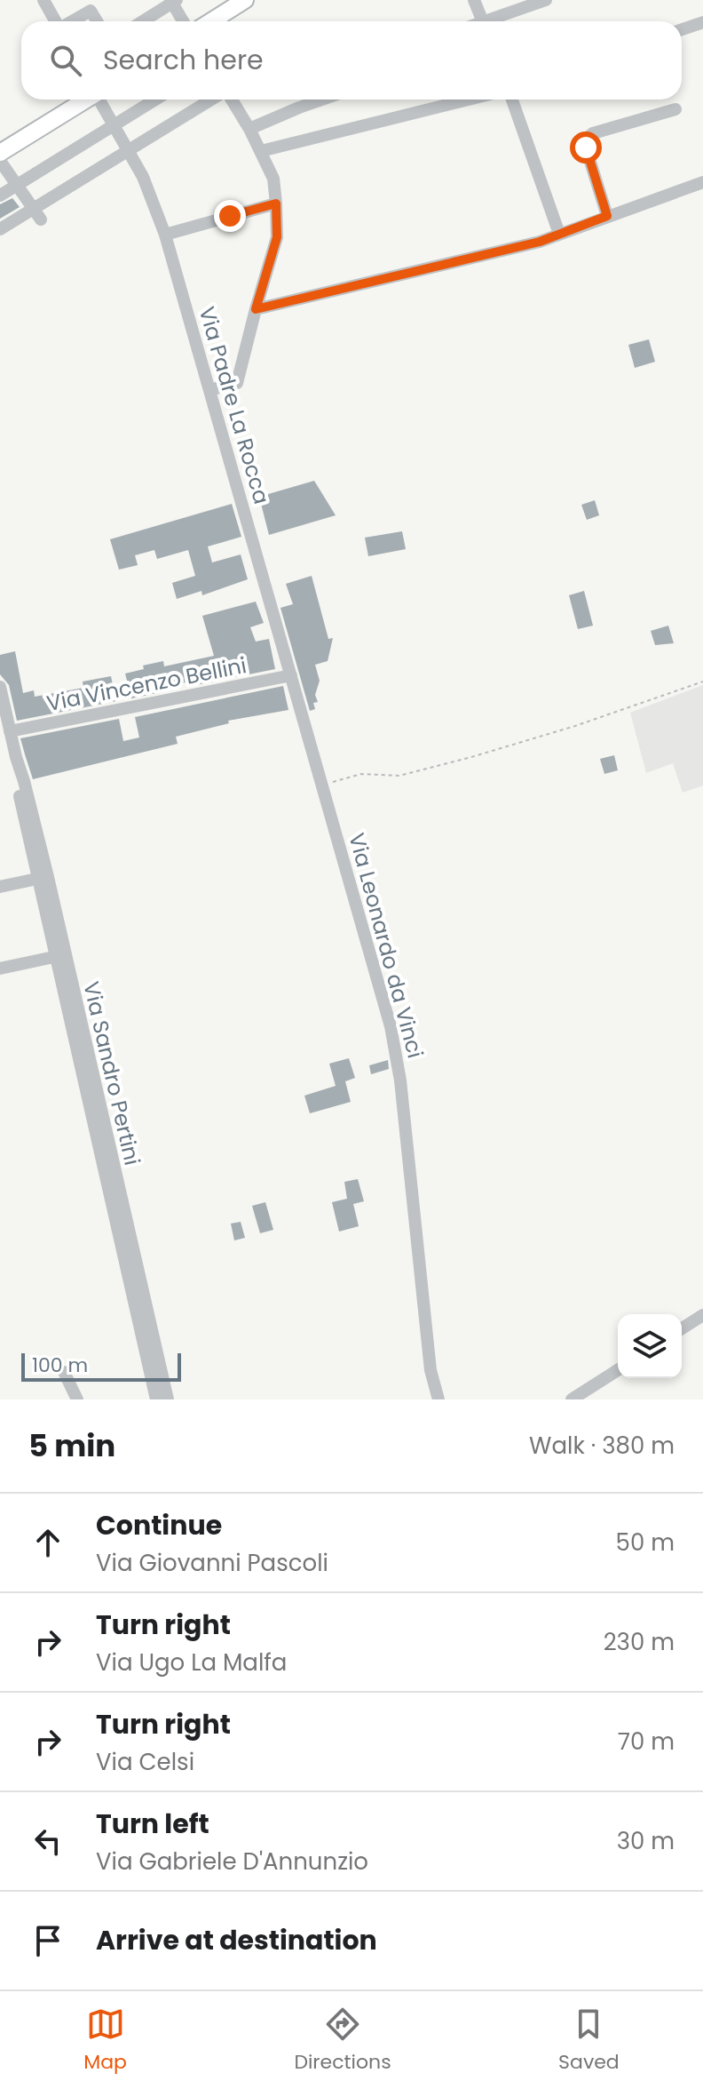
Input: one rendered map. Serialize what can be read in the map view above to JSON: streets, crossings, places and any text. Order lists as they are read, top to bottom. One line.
{"streets":{"street":["Via Padre La Rocca","Via Vincenzo Bellini","Via Leonardo da Vinci","Via Sandro Pertini"]},"crossings":[["Via Padre La Rocca","Via Vincenzo Bellini"],["Via Padre La Rocca","Via Leonardo da Vinci"],["Via Vincenzo Bellini","Via Leonardo da Vinci"],["Via Vincenzo Bellini","Via Sandro Pertini"]],"scale_bar":"100 m","page":{"search":"Search here","scale":"100 m","heading":["5 min","Walk · 380 m"],"list":[["Continue","Via Giovanni Pascoli","50 m"],["Turn right","Via Ugo La Malfa","230 m"],["Turn right","Via Celsi","70 m"],["Turn left","Via Gabriele D'Annunzio","30 m"],"Arrive at destination"],"nav":["Map","Directions","Saved"]}}
